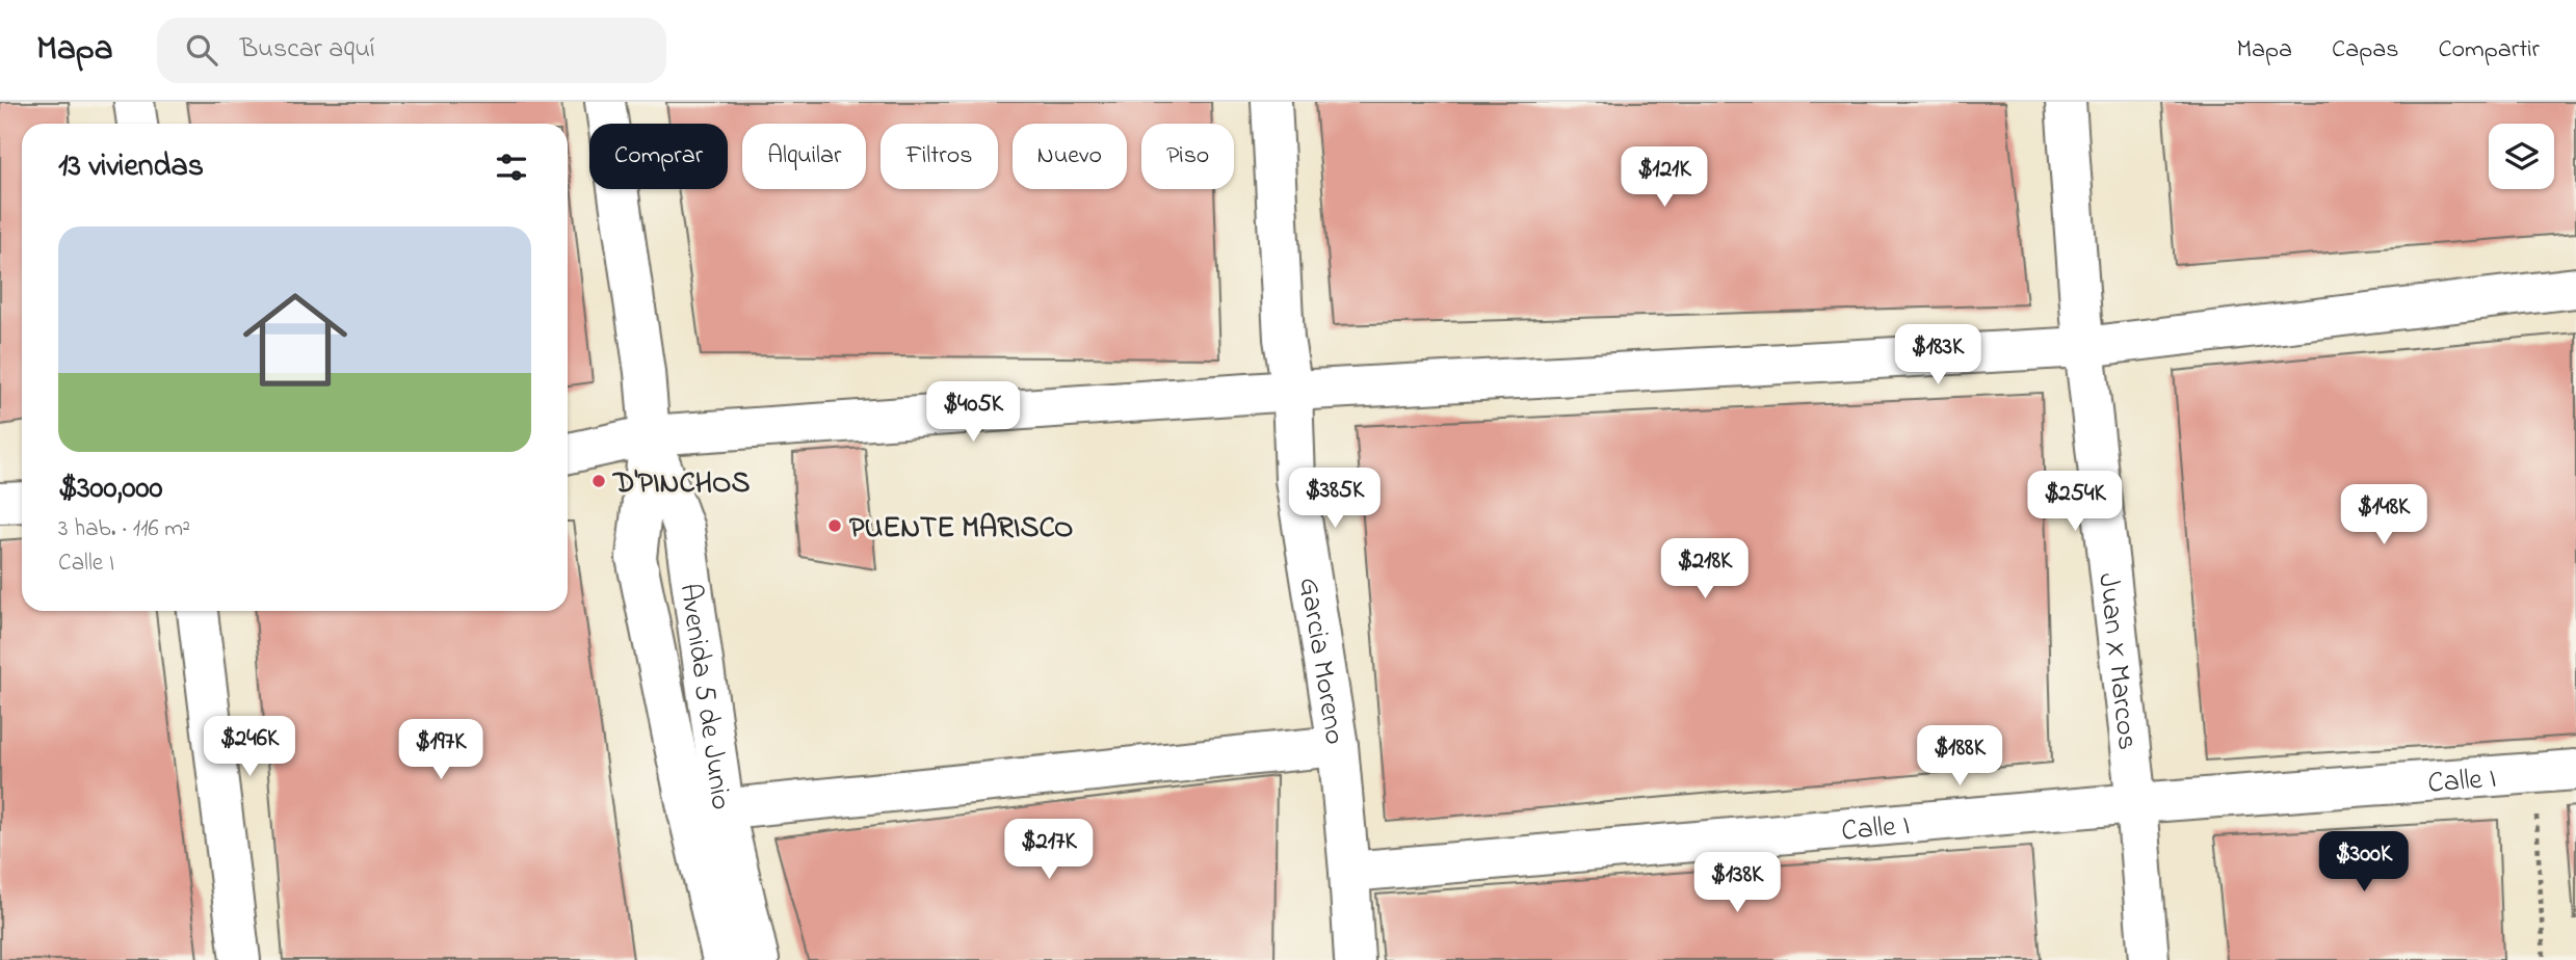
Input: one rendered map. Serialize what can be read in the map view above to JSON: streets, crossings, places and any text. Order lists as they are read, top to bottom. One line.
{"streets":{"street":["Garcia Moreno","Juan X Marcos","Avenida 5 de Junio","Calle I"]},"crossings":[["Garcia Moreno","Calle I"],["Juan X Marcos","Calle I"]],"places":["D'PINCHOS","PUENTE MARISCO"],"page":{"header":"Mapa","search":"Buscar aquí","nav":["Mapa","Capas","Compartir"],"chip":["Comprar","Alquilar","Filtros","Nuevo","Piso"],"heading":"13 viviendas","price":["$121K","$183K","$405K","$385K","$254K","$148K","$218K","$246K","$197K","$188K","$217K","$300K","$138K"],"list":[{"name":"$300,000","note":"3 hab. · 116 m² · Calle I"}]}}
